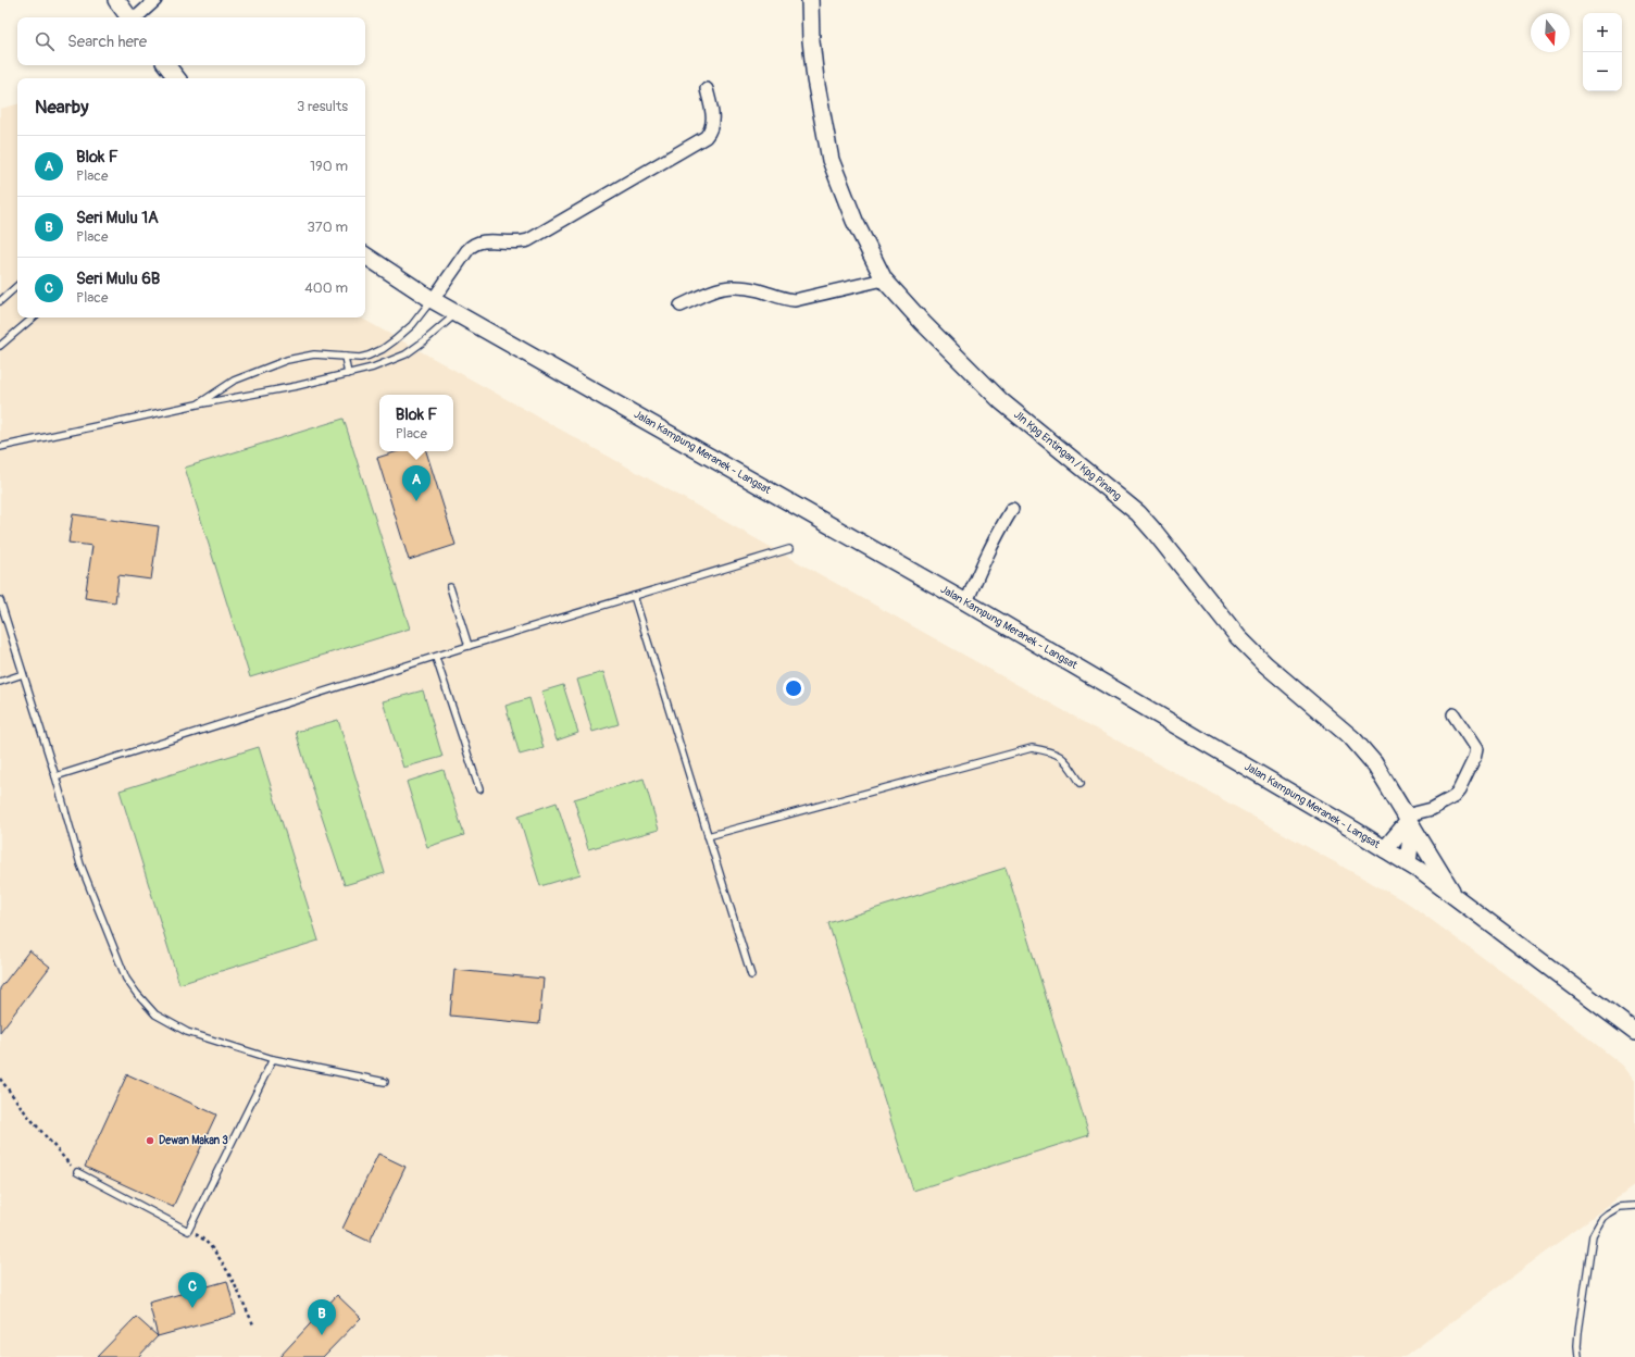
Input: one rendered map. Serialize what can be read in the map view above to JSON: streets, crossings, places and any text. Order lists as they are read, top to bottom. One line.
{"streets":{"main road":["Jalan Kampung Meranek - Langsat","Jln Kpg Entingan / Kpg Pinang"]},"crossings":[["Jalan Kampung Meranek - Langsat","Jln Kpg Entingan / Kpg Pinang"]],"places":["Dewan Makan 3"],"north":"bottom","page":{"map_buttons":["+","−"],"search":"Search here","heading":["Nearby","3 results"],"list":[{"mark":"A","name":"Blok F","note":"Place","value":"190 m"},{"mark":"B","name":"Seri Mulu 1A","note":"Place","value":"370 m"},{"mark":"C","name":"Seri Mulu 6B","note":"Place","value":"400 m"}],"popup":["Blok F","Place"],"pins":["A","C","B"]}}
